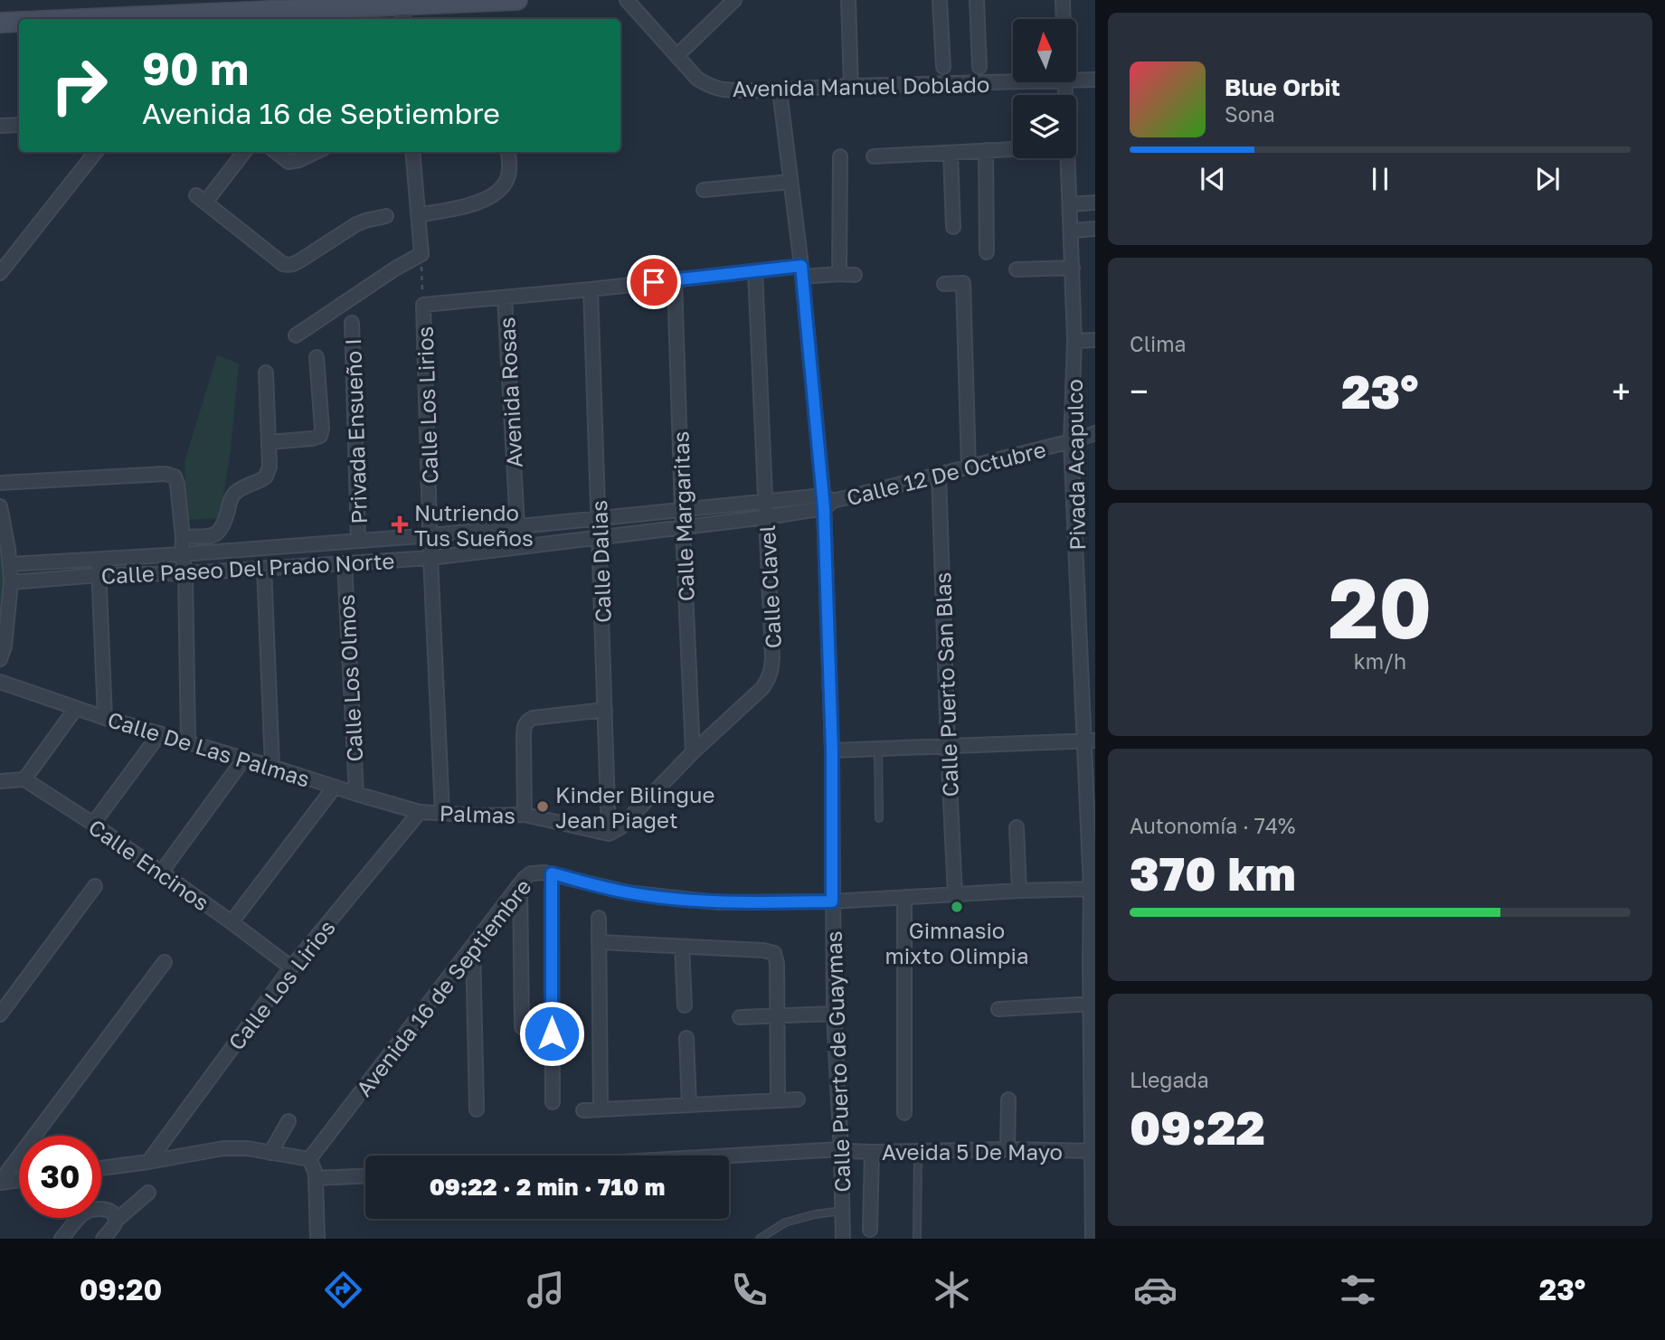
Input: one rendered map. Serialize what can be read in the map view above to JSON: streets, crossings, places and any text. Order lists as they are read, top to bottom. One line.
{"streets":{"street":["Avenida Manuel Doblado","Avenida Rosas","Calle Los Lirios","Privada Ensueño I","Pivada Acapulco","Calle 12 De Octubre","Calle Margaritas","Calle Dalias","Calle Paseo Del Prado Norte","Calle Clavel","Calle Los Olmos","Calle Puerto San Blas","Calle De Las Palmas","Palmas","Calle Encinos","Avenida 16 de Septiembre","Calle Puerto de Guaymas","Aveida 5 De Mayo"]},"crossings":[["Avenida Manuel Doblado","Calle Puerto de Guaymas"],["Avenida Rosas","Calle Paseo Del Prado Norte"],["Calle Los Lirios","Calle Paseo Del Prado Norte"],["Calle Los Lirios","Calle De Las Palmas"],["Calle Los Lirios","Palmas"],["Calle Los Lirios","Calle Encinos"],["Privada Ensueño I","Calle Paseo Del Prado Norte"],["Pivada Acapulco","Calle 12 De Octubre"],["Pivada Acapulco","Avenida 16 de Septiembre"],["Pivada Acapulco","Aveida 5 De Mayo"],["Calle 12 De Octubre","Calle Paseo Del Prado Norte"],["Calle 12 De Octubre","Calle Puerto San Blas"],["Calle 12 De Octubre","Calle Puerto de Guaymas"],["Calle Margaritas","Calle Paseo Del Prado Norte"],["Calle Margaritas","Calle Clavel"],["Calle Dalias","Calle Paseo Del Prado Norte"],["Calle Dalias","Calle Clavel"],["Calle Dalias","Palmas"],["Calle Paseo Del Prado Norte","Calle Clavel"],["Calle Paseo Del Prado Norte","Calle Los Olmos"],["Calle Paseo Del Prado Norte","Calle Puerto de Guaymas"],["Calle Clavel","Palmas"],["Calle Los Olmos","Calle De Las Palmas"],["Calle Los Olmos","Calle Encinos"],["Calle Puerto San Blas","Avenida 16 de Septiembre"],["Calle De Las Palmas","Palmas"],["Avenida 16 de Septiembre","Calle Puerto de Guaymas"],["Calle Puerto de Guaymas","Aveida 5 De Mayo"]],"places":{"health":["Nutriendo Tus Sueños"],"other":["Kinder Bilingue Jean Piaget","Gimnasio mixto Olimpia"]},"north":"top","page":{"turn":["90 m","Avenida 16 de Septiembre"],"song":["Blue Orbit","Sona"],"tile":["Clima",["20","km/h"],["Autonomía · 74%","370 km"],["Llegada","09:22"]],"heat":["−","23°","+"],"limit":"30","trip":"09:22 · 2 min · 710 m","tabs":["09:20","23°"]}}
